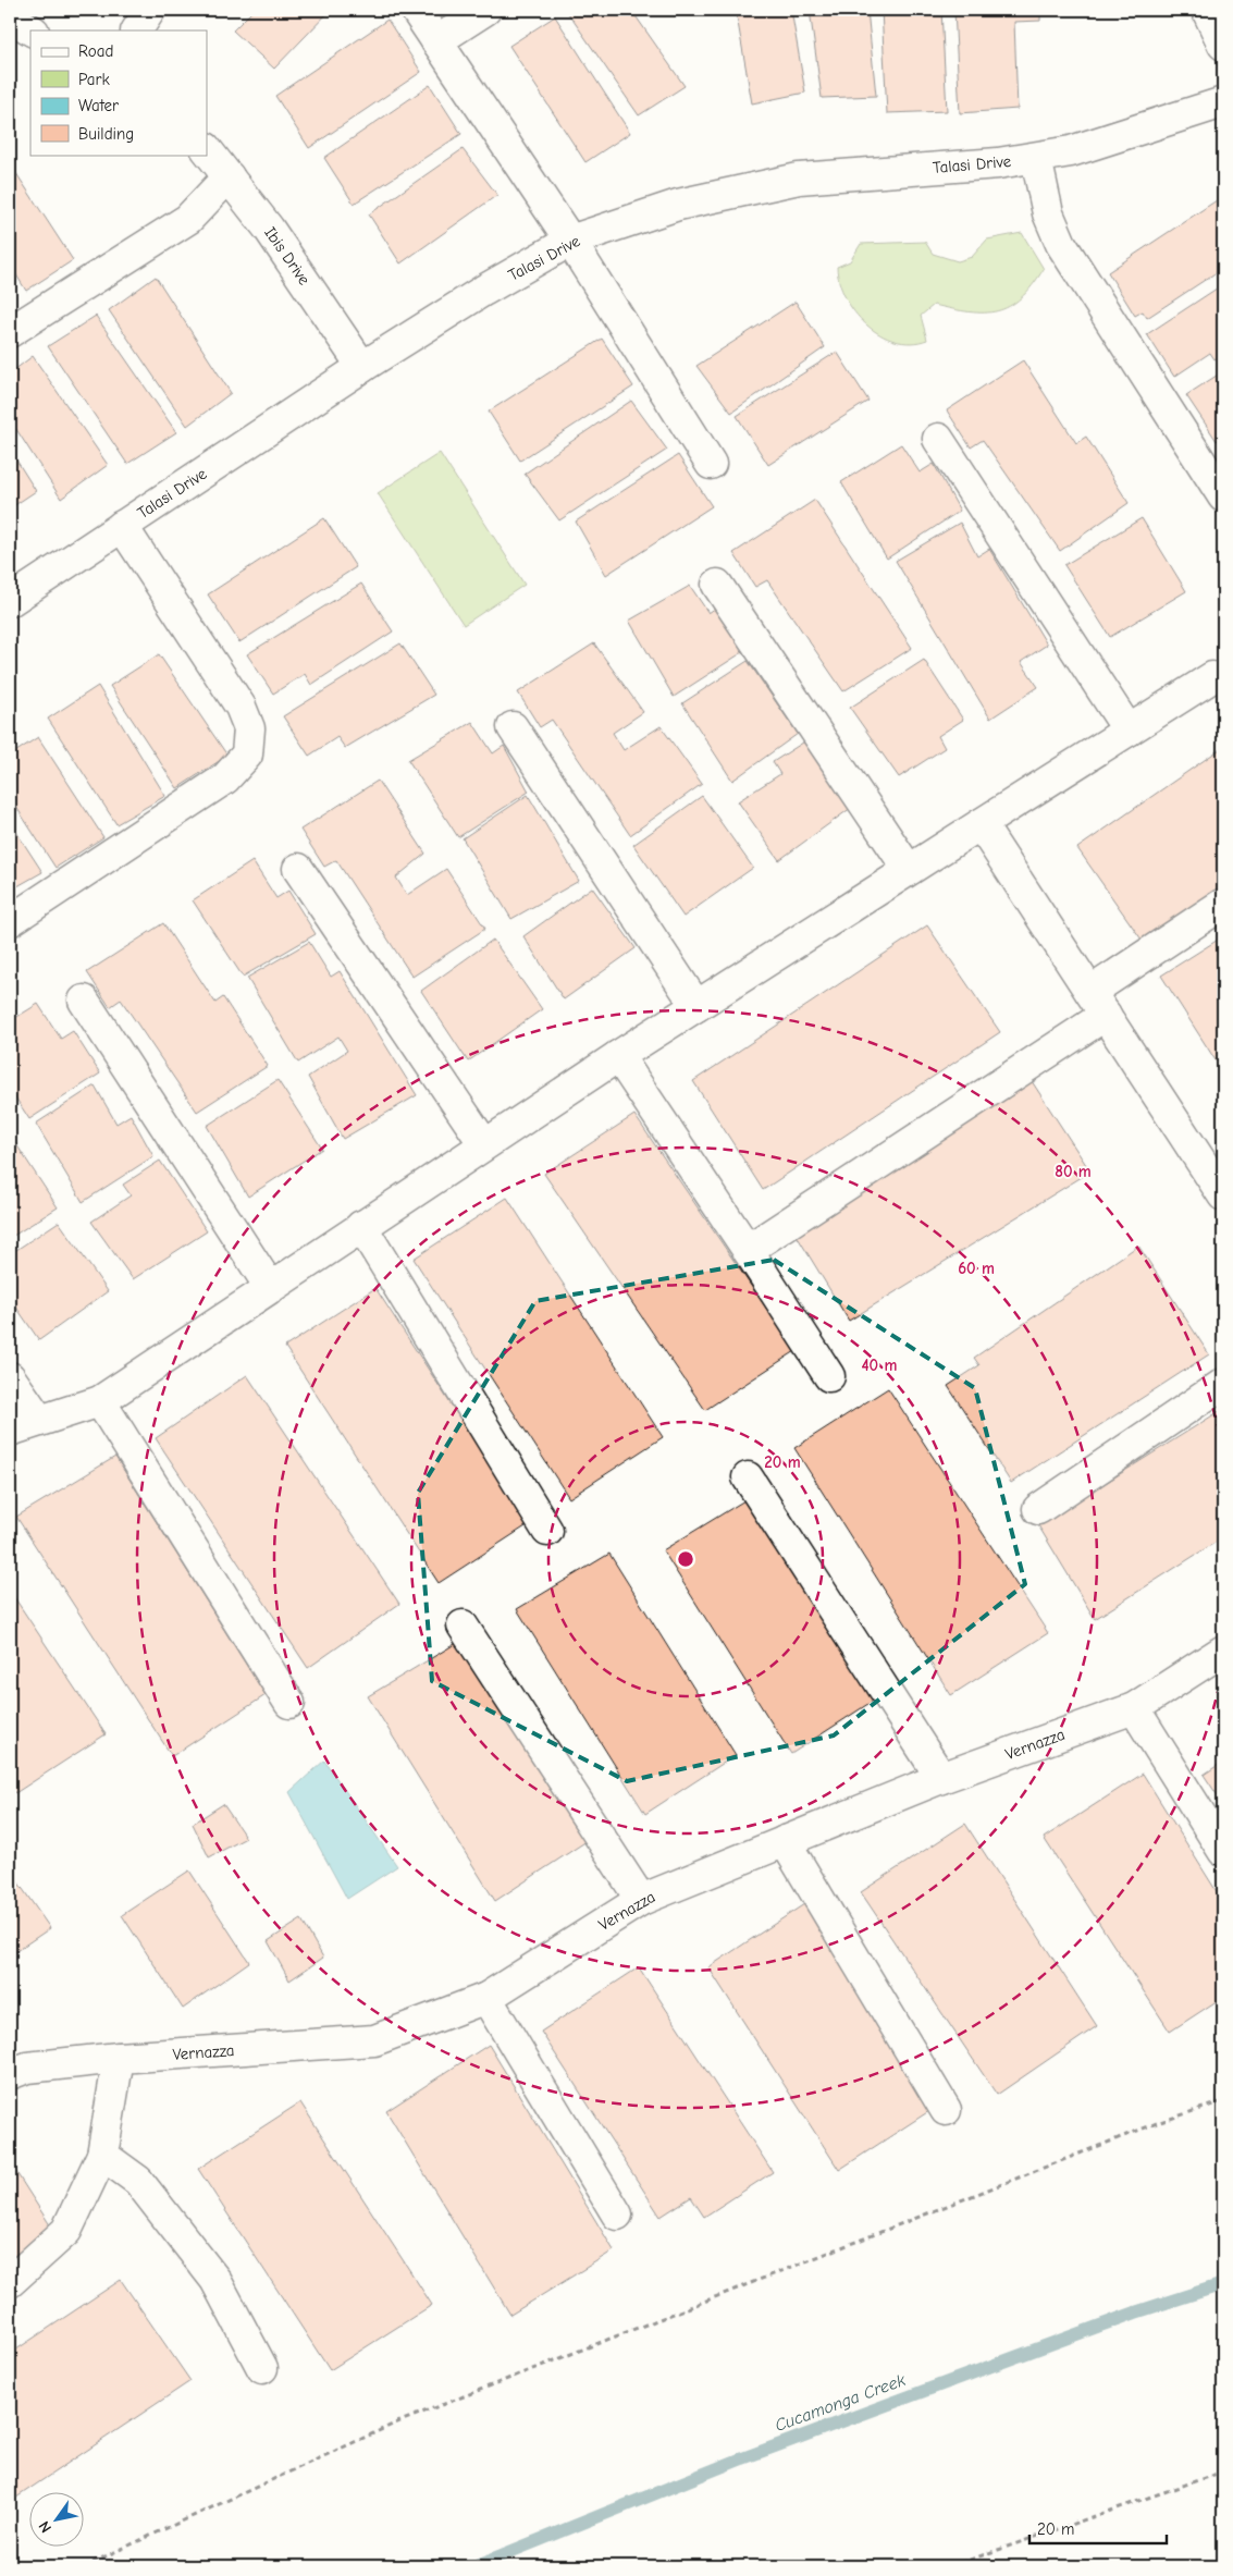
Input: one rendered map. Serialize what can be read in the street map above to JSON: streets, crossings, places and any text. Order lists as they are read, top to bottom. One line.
{"streets":{"street":["Talasi Drive","Ibis Drive","Vernazza"]},"crossings":[["Talasi Drive","Ibis Drive"]],"water":["Cucamonga Creek"],"legend":["Road","Park","Water","Building"],"scale_bar":"20 m","north":"bottom left","rings":["80 m","60 m","40 m","20 m"]}
